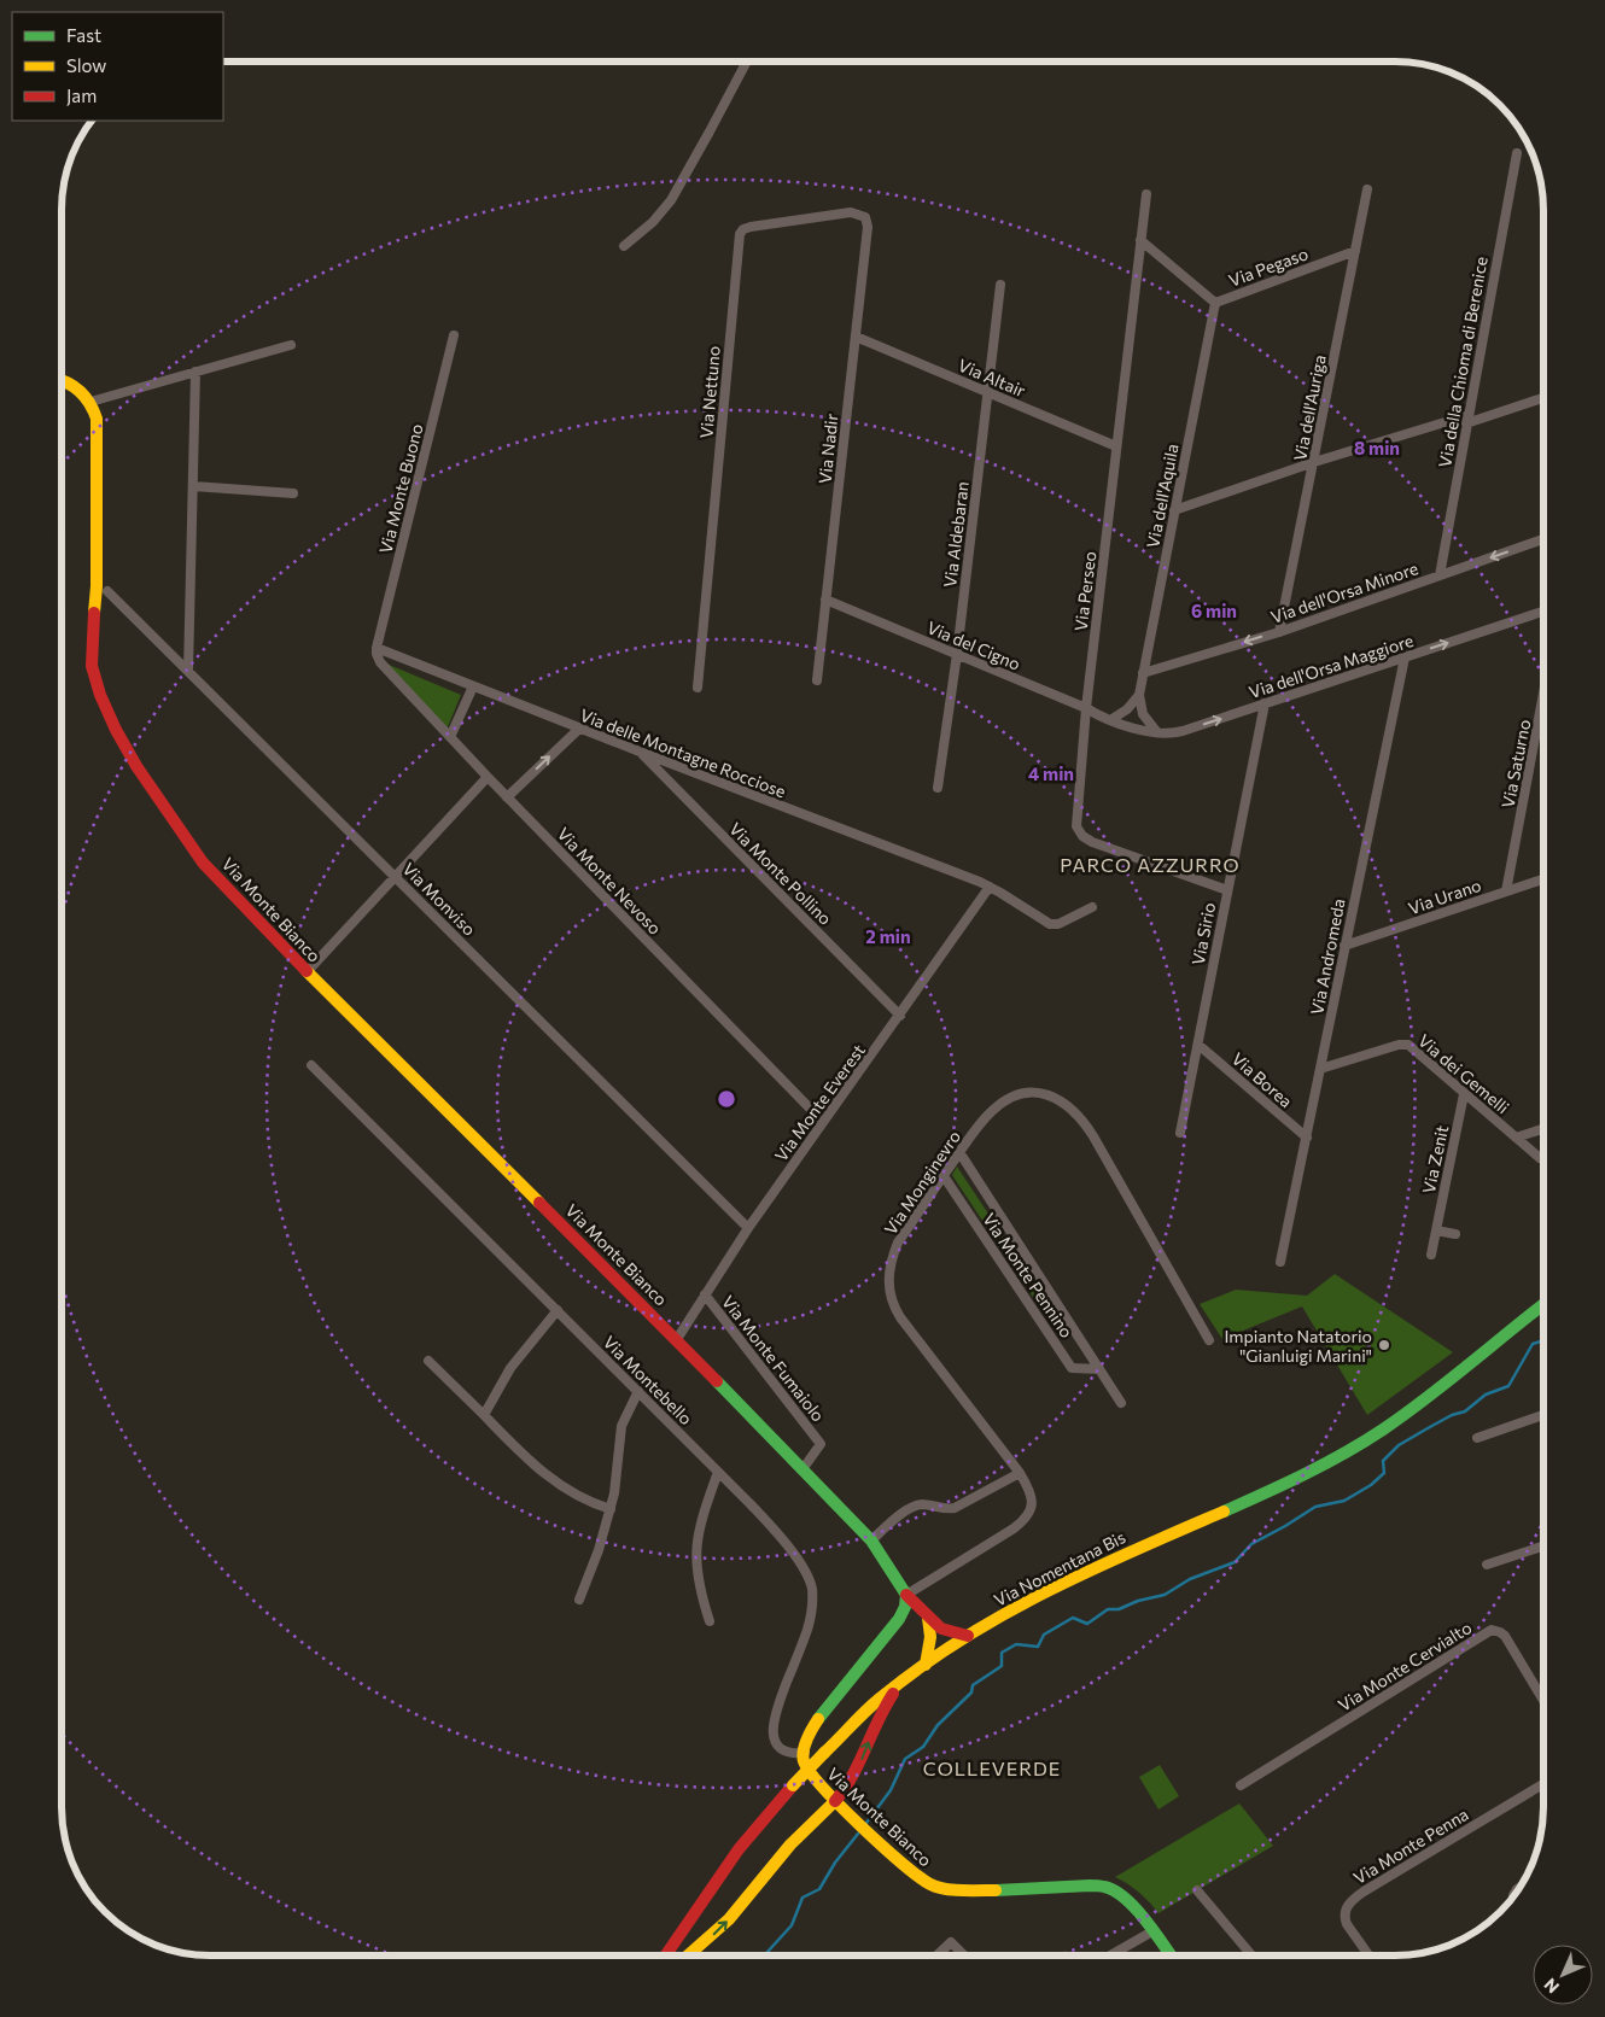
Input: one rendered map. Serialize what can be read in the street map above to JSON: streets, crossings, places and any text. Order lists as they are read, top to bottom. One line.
{"streets":{"street":["Via Pegaso","Via della Chioma di Berenice","Via Altair","Via Nettuno","Via dell'Auriga","Via Nadir","Via Monte Buono","Via dell'Aquila","Via Aldebaran","Via Perseo","Via dell'Orsa Minore","Via del Cigno","Via dell'Orsa Maggiore","Via delle Montagne Rocciose","Via Saturno","Via Monte Pollino","Via Monte Nevoso","Via Urano","Via Monviso","Via Monte Bianco","Via Sirio","Via Andromeda","Via dei Gemelli","Via Borea","Via Monte Everest","Via Zenit","Via Monginevro","Via Monte Pennino","Via Monte Fumaiolo","Via Montebello","Via Nomentana Bis","Via Monte Cervialto","Via Monte Penna"]},"crossings":[["Via Pegaso","Via dell'Auriga"],["Via Pegaso","Via dell'Aquila"],["Via Pegaso","Via Perseo"],["Via della Chioma di Berenice","Via dell'Orsa Minore"],["Via Altair","Via Nadir"],["Via Altair","Via Aldebaran"],["Via Altair","Via Perseo"],["Via Nettuno","Via Nadir"],["Via dell'Auriga","Via dell'Orsa Minore"],["Via Nadir","Via del Cigno"],["Via Monte Buono","Via delle Montagne Rocciose"],["Via Monte Buono","Via Monte Nevoso"],["Via dell'Aquila","Via dell'Orsa Minore"],["Via Aldebaran","Via del Cigno"],["Via Perseo","Via del Cigno"],["Via Perseo","Via Sirio"],["Via del Cigno","Via dell'Orsa Maggiore"],["Via dell'Orsa Maggiore","Via Sirio"],["Via dell'Orsa Maggiore","Via Andromeda"],["Via delle Montagne Rocciose","Via Monte Pollino"],["Via delle Montagne Rocciose","Via Monte Nevoso"],["Via delle Montagne Rocciose","Via Monte Everest"],["Via Saturno","Via Urano"],["Via Monte Pollino","Via Monte Everest"],["Via Monte Nevoso","Via Monte Everest"],["Via Urano","Via Andromeda"],["Via Monviso","Via Monte Everest"],["Via Monte Bianco","Via Monte Everest"],["Via Monte Bianco","Via Monginevro"],["Via Monte Bianco","Via Monte Fumaiolo"],["Via Monte Bianco","Via Montebello"],["Via Monte Bianco","Via Nomentana Bis"],["Via Sirio","Via Borea"],["Via Andromeda","Via dei Gemelli"],["Via Andromeda","Via Borea"],["Via dei Gemelli","Via Zenit"],["Via Monte Everest","Via Monte Fumaiolo"],["Via Monginevro","Via Monte Pennino"]],"one_way":["Via dell'Orsa Minore","Via dell'Orsa Maggiore"],"districts":["PARCO AZZURRO","COLLEVERDE"],"places":["Impianto Natatorio \"Gianluigi Marini\""],"legend":["Fast","Slow","Jam"],"north":"bottom left","rings":["8 min","6 min","4 min","2 min"]}
